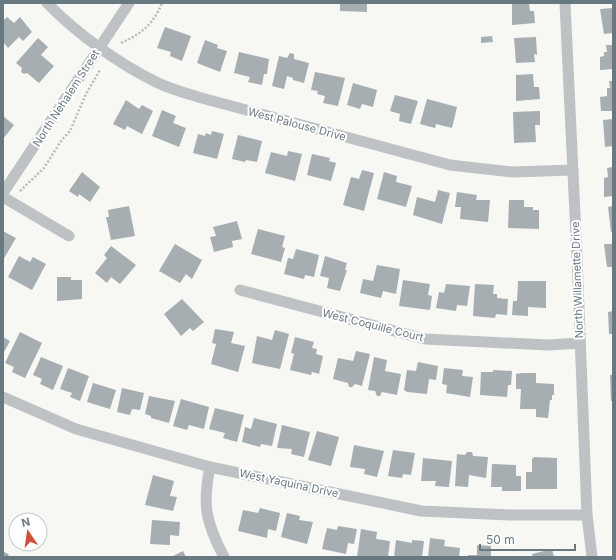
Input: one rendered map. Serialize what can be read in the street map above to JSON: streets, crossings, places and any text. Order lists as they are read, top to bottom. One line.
{"streets":{"street":["North Nehalem Street","West Palouse Drive","North Willamette Drive","West Coquille Court","West Yaquina Drive"]},"crossings":[["North Nehalem Street","West Palouse Drive"],["West Palouse Drive","North Willamette Drive"],["North Willamette Drive","West Coquille Court"],["North Willamette Drive","West Yaquina Drive"]],"scale_bar":"50 m","north":"top"}
